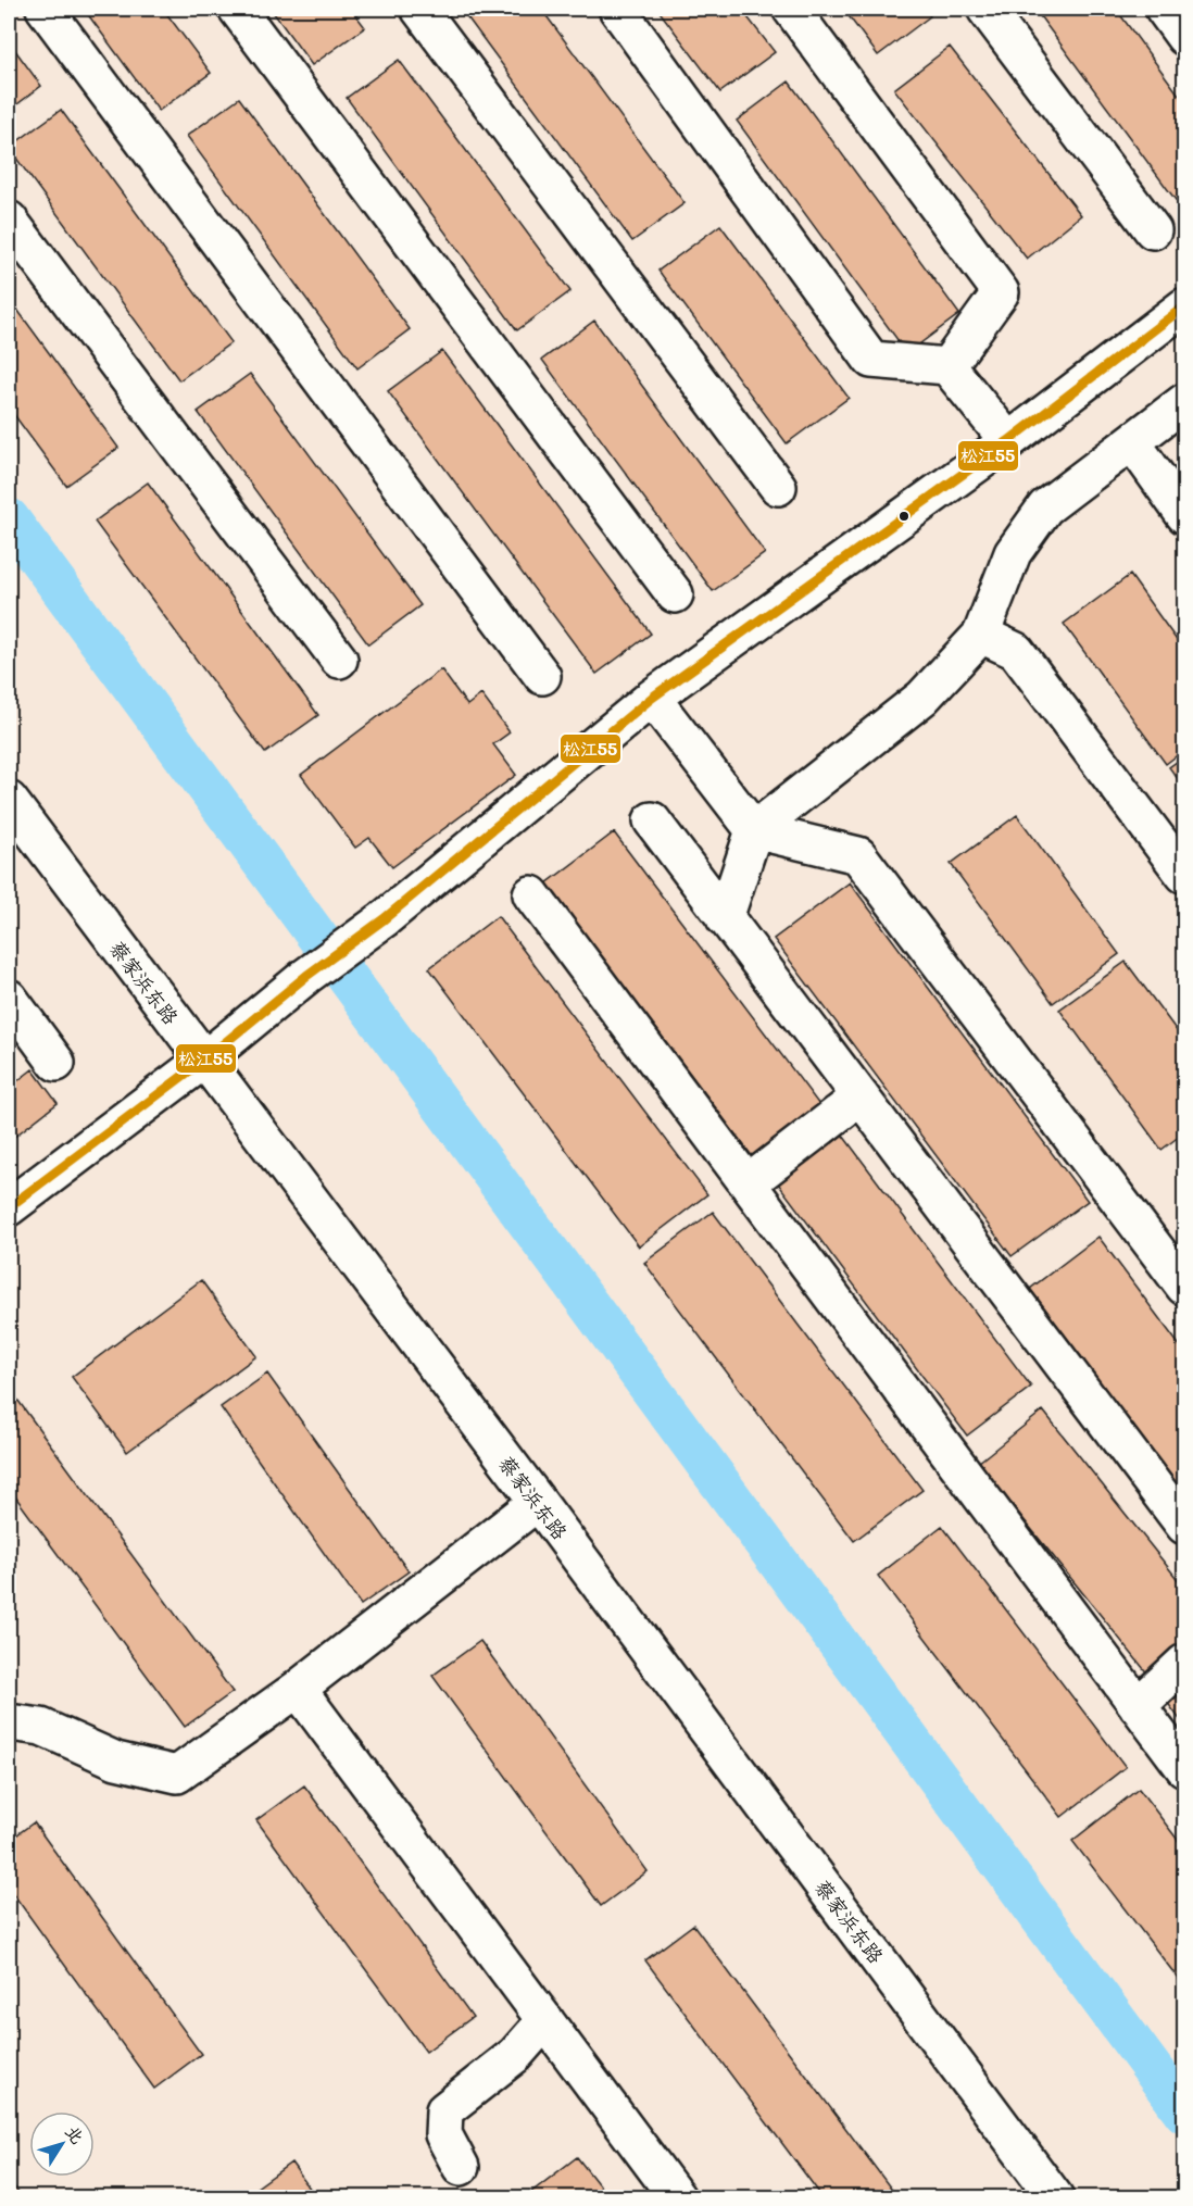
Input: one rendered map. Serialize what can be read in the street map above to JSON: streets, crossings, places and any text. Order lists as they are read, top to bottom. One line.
{"streets":{"street":["蔡家浜东路"]},"lines":["transit line 松江55"],"north":"top right"}
